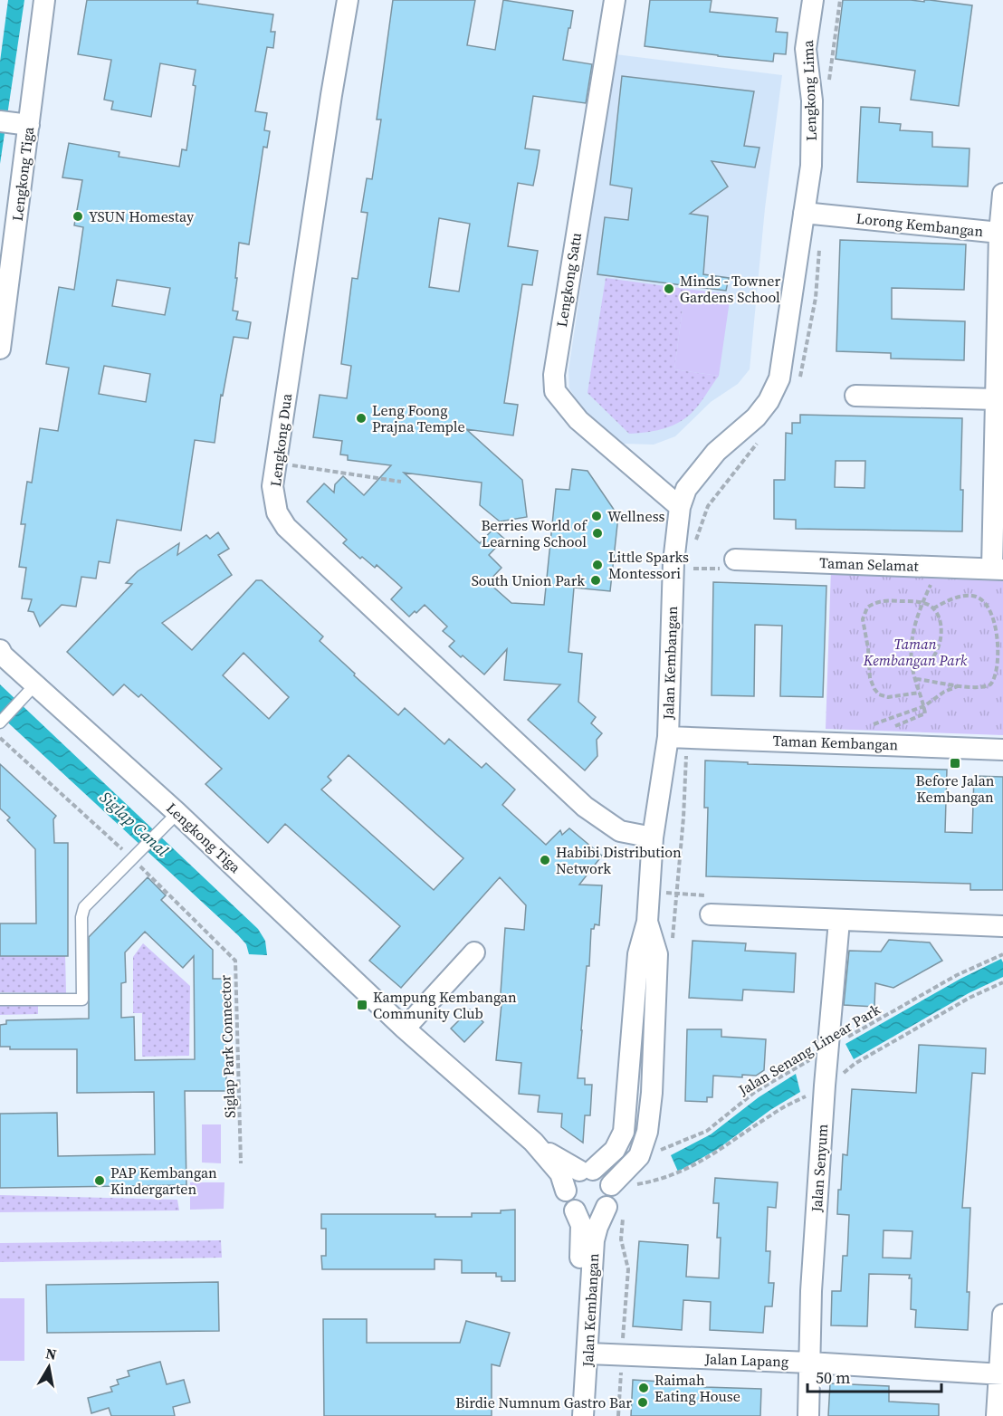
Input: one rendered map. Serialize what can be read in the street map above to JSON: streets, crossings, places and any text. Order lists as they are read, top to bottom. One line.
{"streets":{"street":["Lengkong Lima","Lengkong Tiga","Lorong Kembangan","Lengkong Satu","Lengkong Dua","Taman Selamat","Jalan Kembangan","Taman Kembangan","Jalan Senyum","Jalan Lapang"],"path":["Siglap Park Connector","Jalan Senang Linear Park"]},"crossings":[["Lengkong Lima","Lorong Kembangan"],["Lengkong Lima","Jalan Kembangan"],["Lengkong Tiga","Jalan Kembangan"],["Lorong Kembangan","Taman Selamat"],["Lorong Kembangan","Jalan Kembangan"],["Lengkong Satu","Jalan Kembangan"],["Lengkong Dua","Jalan Kembangan"],["Jalan Kembangan","Taman Kembangan"],["Jalan Kembangan","Jalan Lapang"],["Jalan Senang Linear Park","Jalan Senyum"],["Jalan Senyum","Jalan Lapang"]],"water":["Siglap Canal"],"parks":["Taman Kembangan Park"],"places":{"other":["YSUN Homestay","Minds - Towner Gardens School","Leng Foong Prajna Temple","Wellness","Berries World of Learning School","Little Sparks Montessori","South Union Park","Habibi Distribution Network","PAP Kembangan Kindergarten","Raimah Eating House","Birdie Numnum Gastro Bar"],"transit":["Before Jalan Kembangan","Kampung Kembangan Community Club"]},"scale_bar":"50 m","north":"top"}
